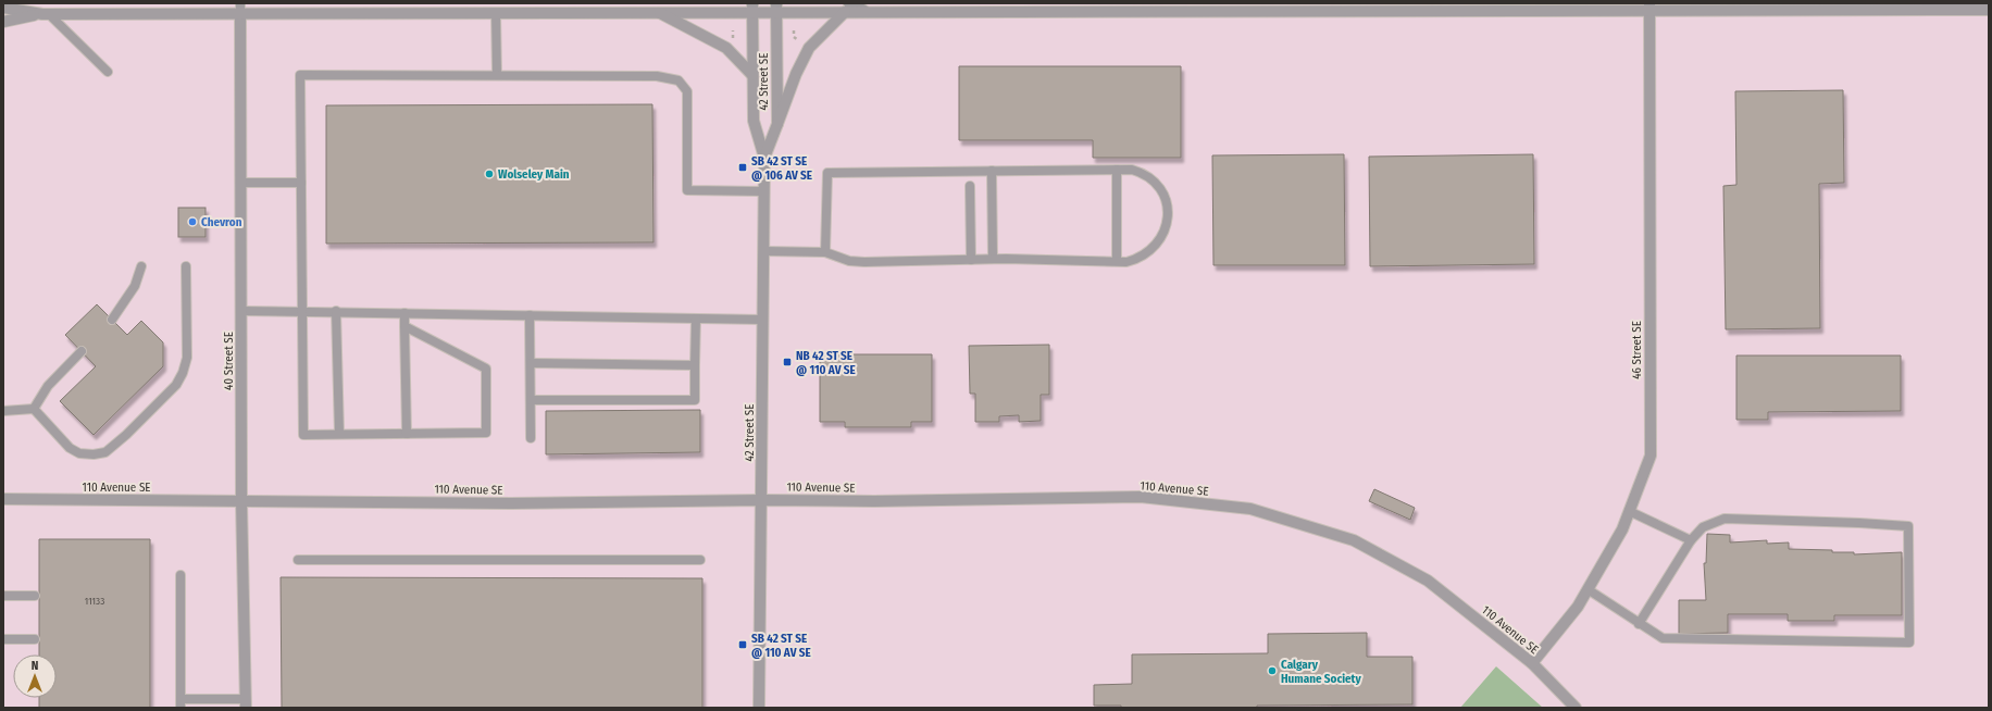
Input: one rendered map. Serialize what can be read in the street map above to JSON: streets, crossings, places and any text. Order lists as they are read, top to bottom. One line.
{"streets":{"street":["42 Street SE","46 Street SE","40 Street SE","110 Avenue SE"]},"crossings":[["42 Street SE","110 Avenue SE"],["46 Street SE","110 Avenue SE"],["40 Street SE","110 Avenue SE"]],"places":{"transit":["SB 42 ST SE @ 106 AV SE","NB 42 ST SE @ 110 AV SE","SB 42 ST SE @ 110 AV SE"],"other":["Wolseley Main","Chevron","Calgary Humane Society"]},"house_numbers":["11133"],"north":"top"}
